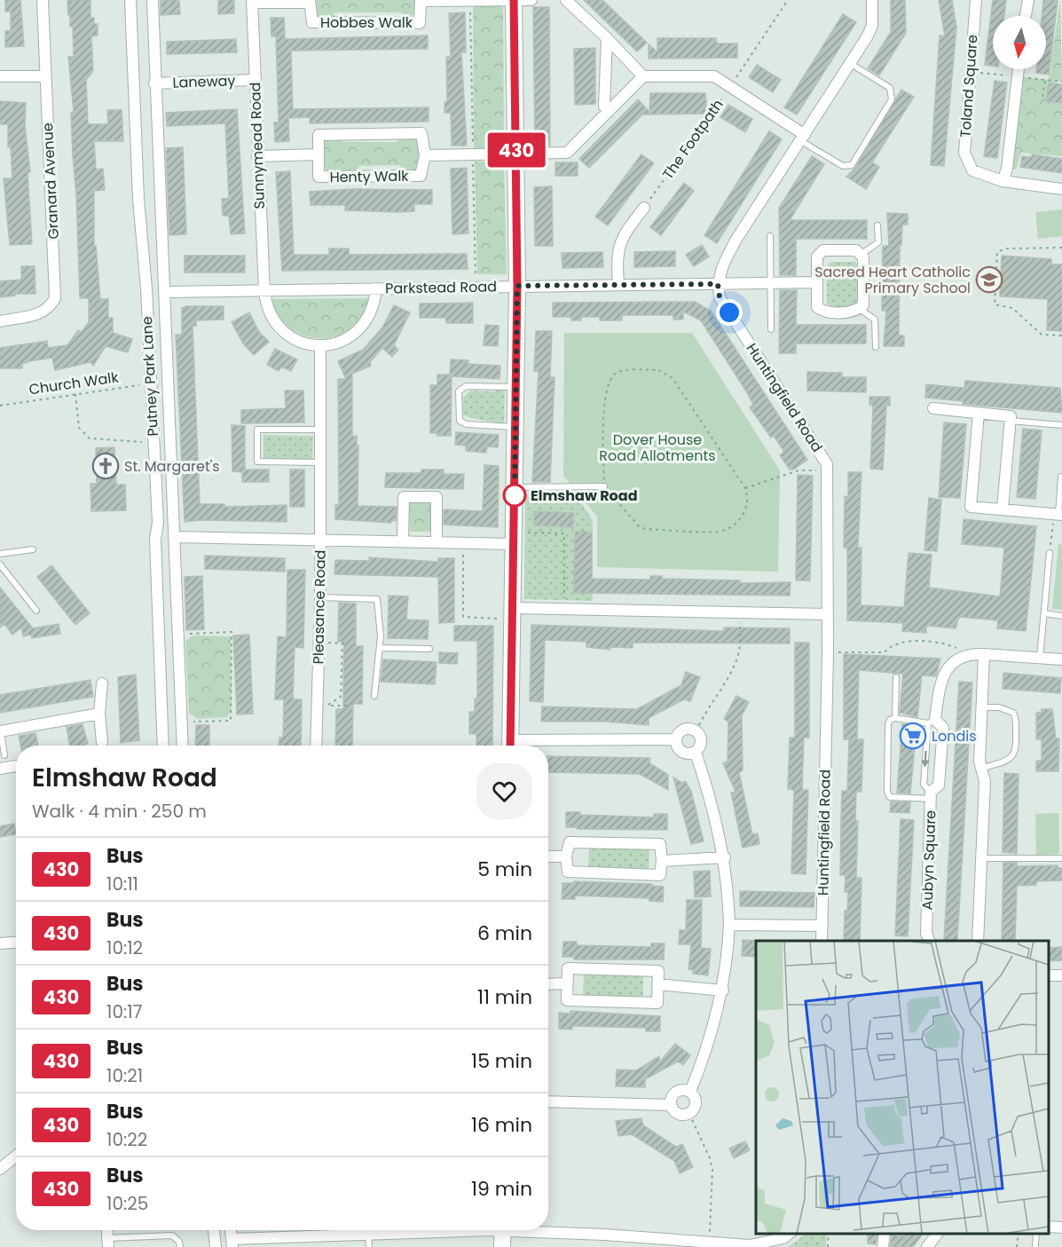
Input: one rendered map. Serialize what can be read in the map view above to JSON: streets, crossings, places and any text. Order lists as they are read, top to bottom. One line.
{"streets":{"street":["Hobbes Walk","Laneway","Toland Square","Sunnymead Road","Henty Walk","Granard Avenue","Parkstead Road","Putney Park Lane","Huntingfield Road","Pleasance Road","Aubyn Square"],"path":["The Footpath","Church Walk"]},"crossings":[["Hobbes Walk","Sunnymead Road"],["Laneway","Sunnymead Road"],["Laneway","Putney Park Lane"],["Sunnymead Road","Henty Walk"],["Sunnymead Road","Parkstead Road"],["Parkstead Road","Putney Park Lane"],["Parkstead Road","Huntingfield Road"],["Putney Park Lane","Church Walk"]],"parks":["Dover House Road Allotments"],"places":{"school or university":["Sacred Heart Catholic Primary School"],"church":["St. Margaret's"],"other":["Elmshaw Road"],"supermarket":["Londis"]},"lines":["bus line 430"],"north":"bottom","page":{"on_map":"430","heading":["Elmshaw Road","Walk · 4 min · 250 m"],"list":[{"mark":"430","name":"Bus","note":"10:11","value":"5 min"},{"mark":"430","name":"Bus","note":"10:12","value":"6 min"},{"mark":"430","name":"Bus","note":"10:17","value":"11 min"},{"mark":"430","name":"Bus","note":"10:21","value":"15 min"},{"mark":"430","name":"Bus","note":"10:22","value":"16 min"},{"mark":"430","name":"Bus","note":"10:25","value":"19 min"}]}}
